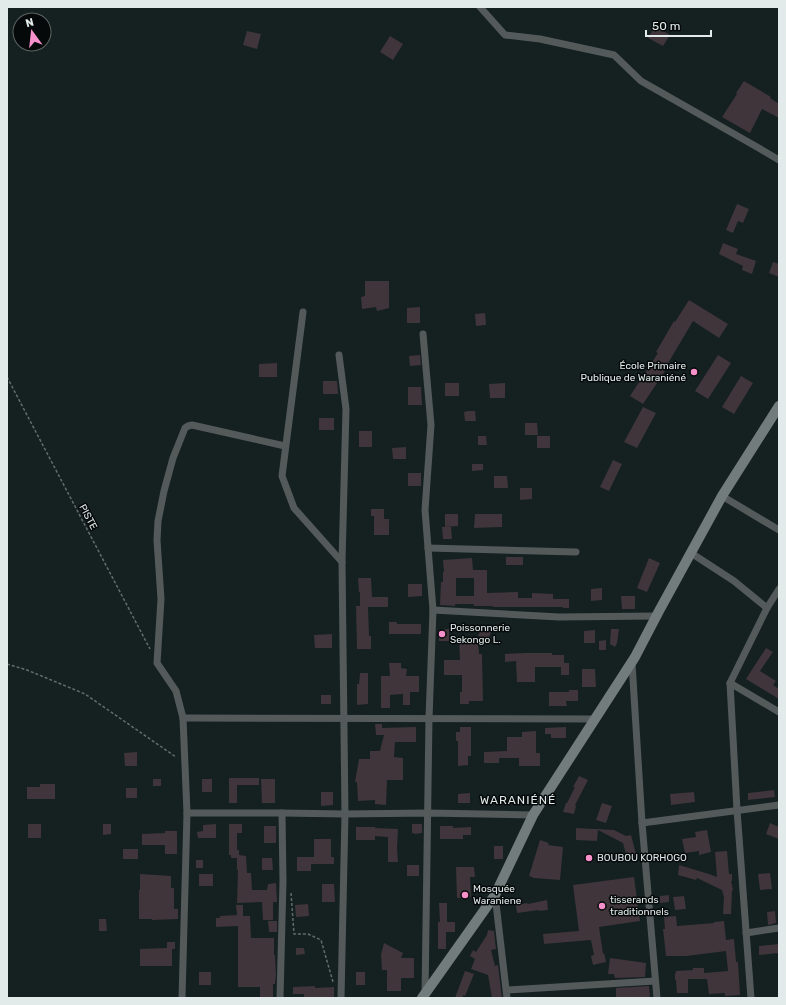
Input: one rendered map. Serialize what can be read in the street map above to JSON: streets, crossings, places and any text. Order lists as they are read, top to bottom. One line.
{"streets":{"path":["PISTE"]},"districts":["WARANIÉNÉ"],"places":["École Primaire Publique de Waraniéné","Poissonnerie Sekongo L.","BOUBOU KORHOGO","Mosquée Waraniene","tisserands traditionnels"],"scale_bar":"50 m","north":"top"}
